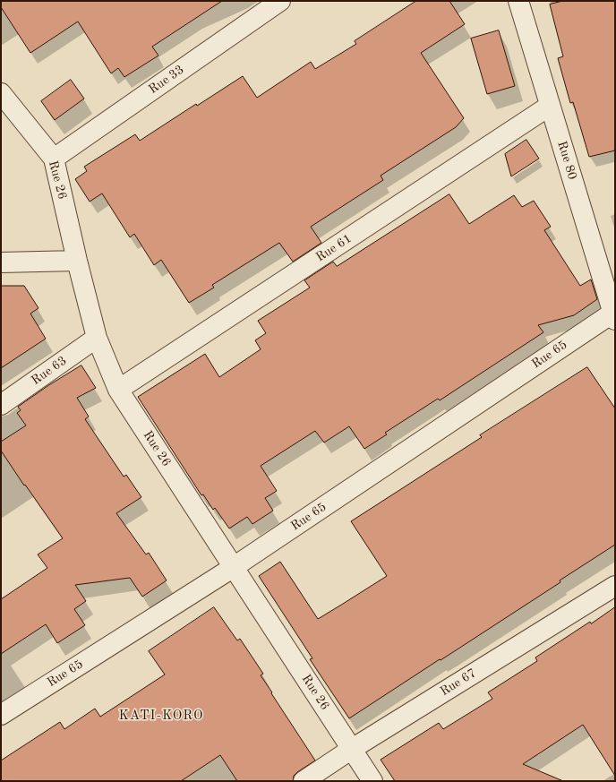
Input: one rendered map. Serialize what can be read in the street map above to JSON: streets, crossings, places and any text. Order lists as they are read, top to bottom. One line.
{"streets":{"street":["Rue 33","Rue 80","Rue 26","Rue 61","Rue 65","Rue 63","Rue 67"]},"crossings":[["Rue 33","Rue 26"],["Rue 80","Rue 61"],["Rue 80","Rue 65"],["Rue 26","Rue 61"],["Rue 26","Rue 65"],["Rue 26","Rue 63"],["Rue 26","Rue 67"]],"districts":["KATI-KORO"]}
